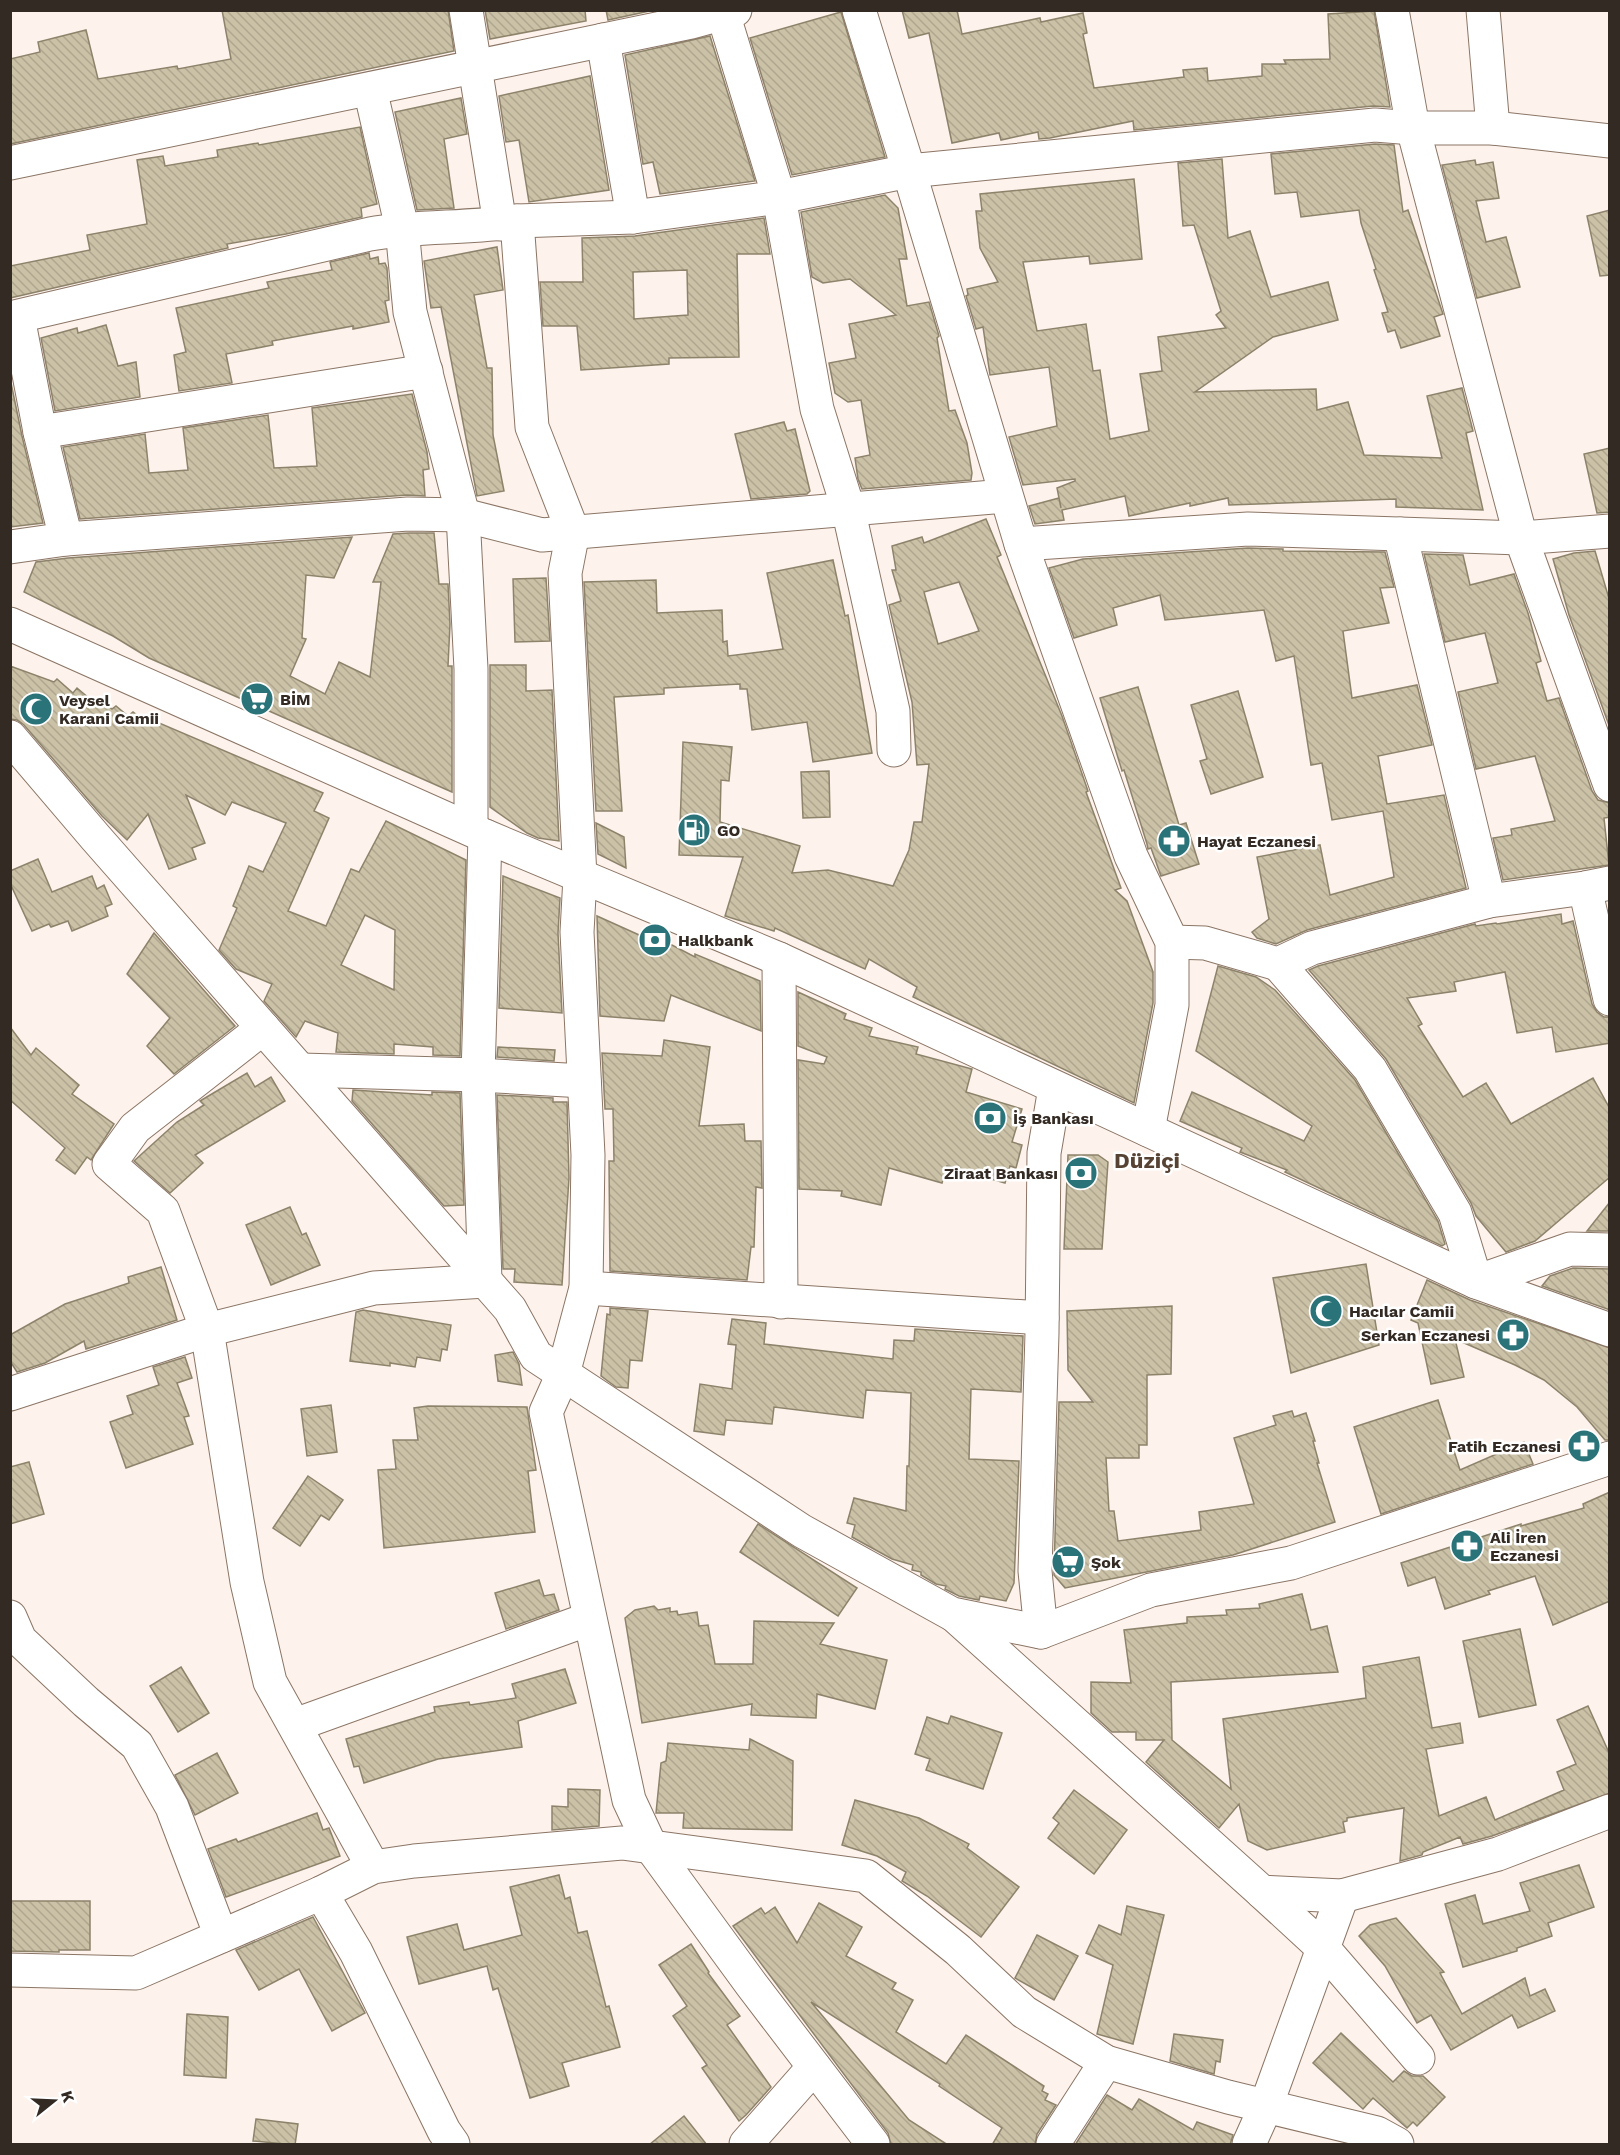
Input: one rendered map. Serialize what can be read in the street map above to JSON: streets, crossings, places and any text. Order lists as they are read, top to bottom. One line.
{"districts":["Düziçi"],"places":{"supermarket":["BİM","Şok"],"mosque":["Veysel Karani Camii","Hacılar Camii"],"fuel station":["GO"],"pharmacy":["Hayat Eczanesi","Serkan Eczanesi","Fatih Eczanesi","Ali İren Eczanesi"],"bank":["Halkbank","İş Bankası","Ziraat Bankası"]},"north":"right"}
